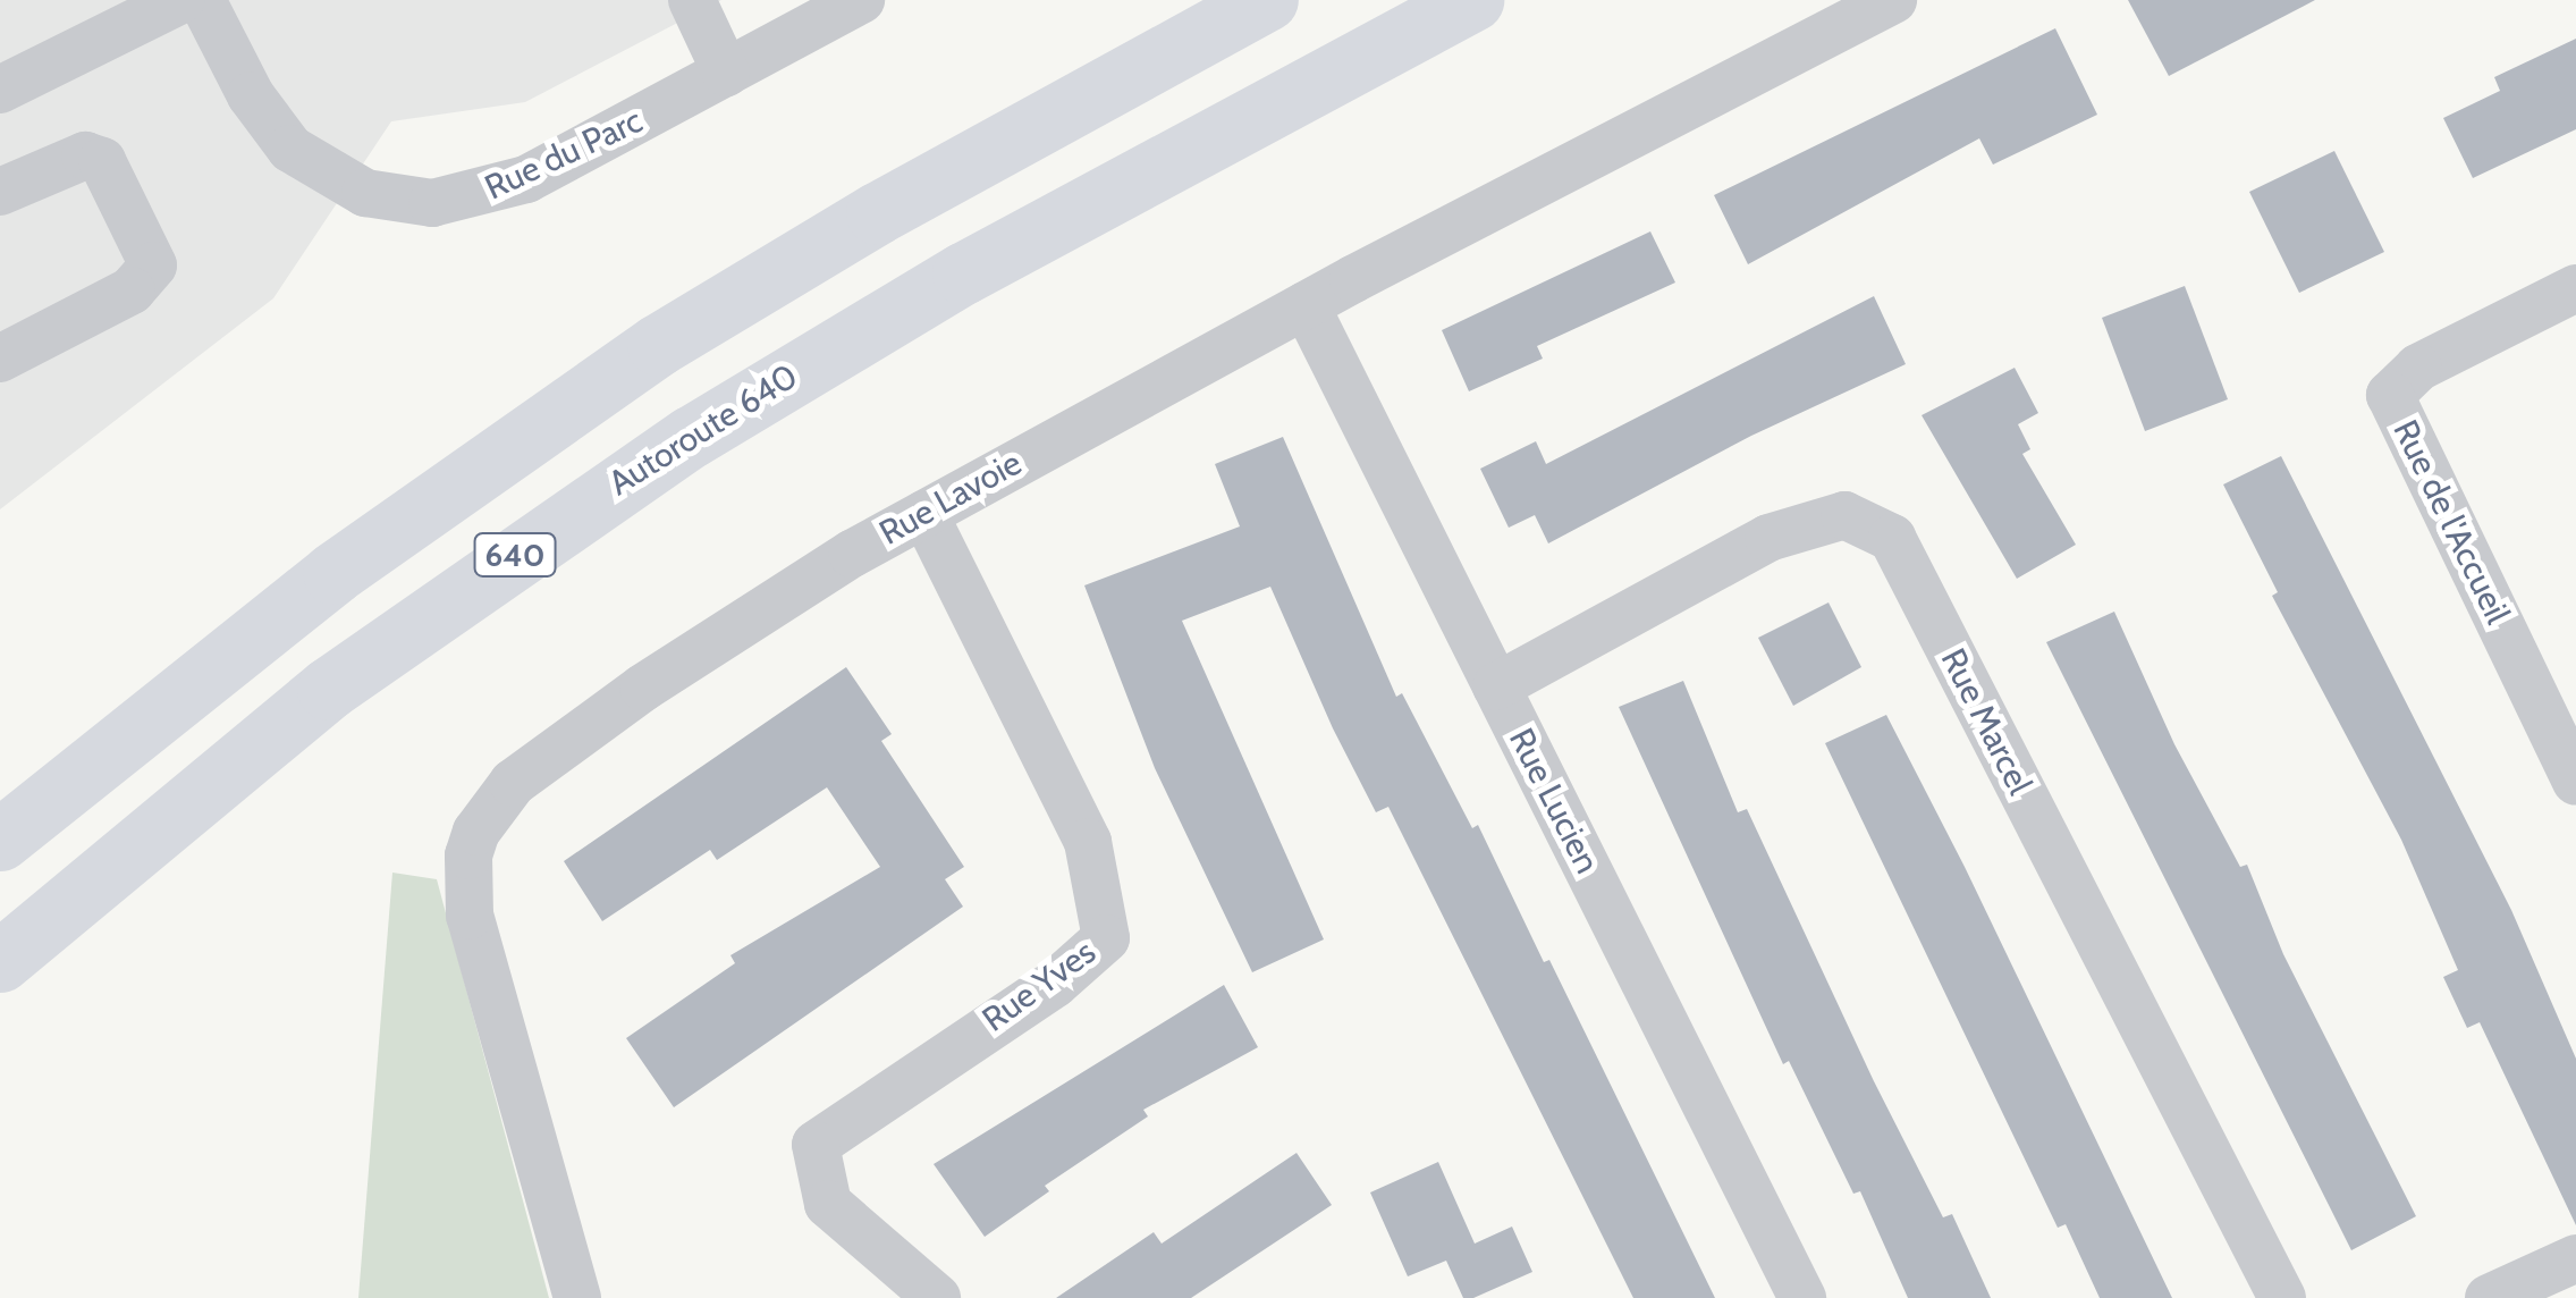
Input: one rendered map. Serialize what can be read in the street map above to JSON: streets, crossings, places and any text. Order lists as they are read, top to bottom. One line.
{"streets":{"highway":["Autoroute 640","640"],"street":["Rue du Parc","Rue Lavoie","Rue de l'Accueil","Rue Marcel","Rue Lucien","Rue Yves"]},"crossings":[["Rue Lavoie","Rue Lucien"],["Rue Lavoie","Rue Yves"],["Rue Marcel","Rue Lucien"]]}
